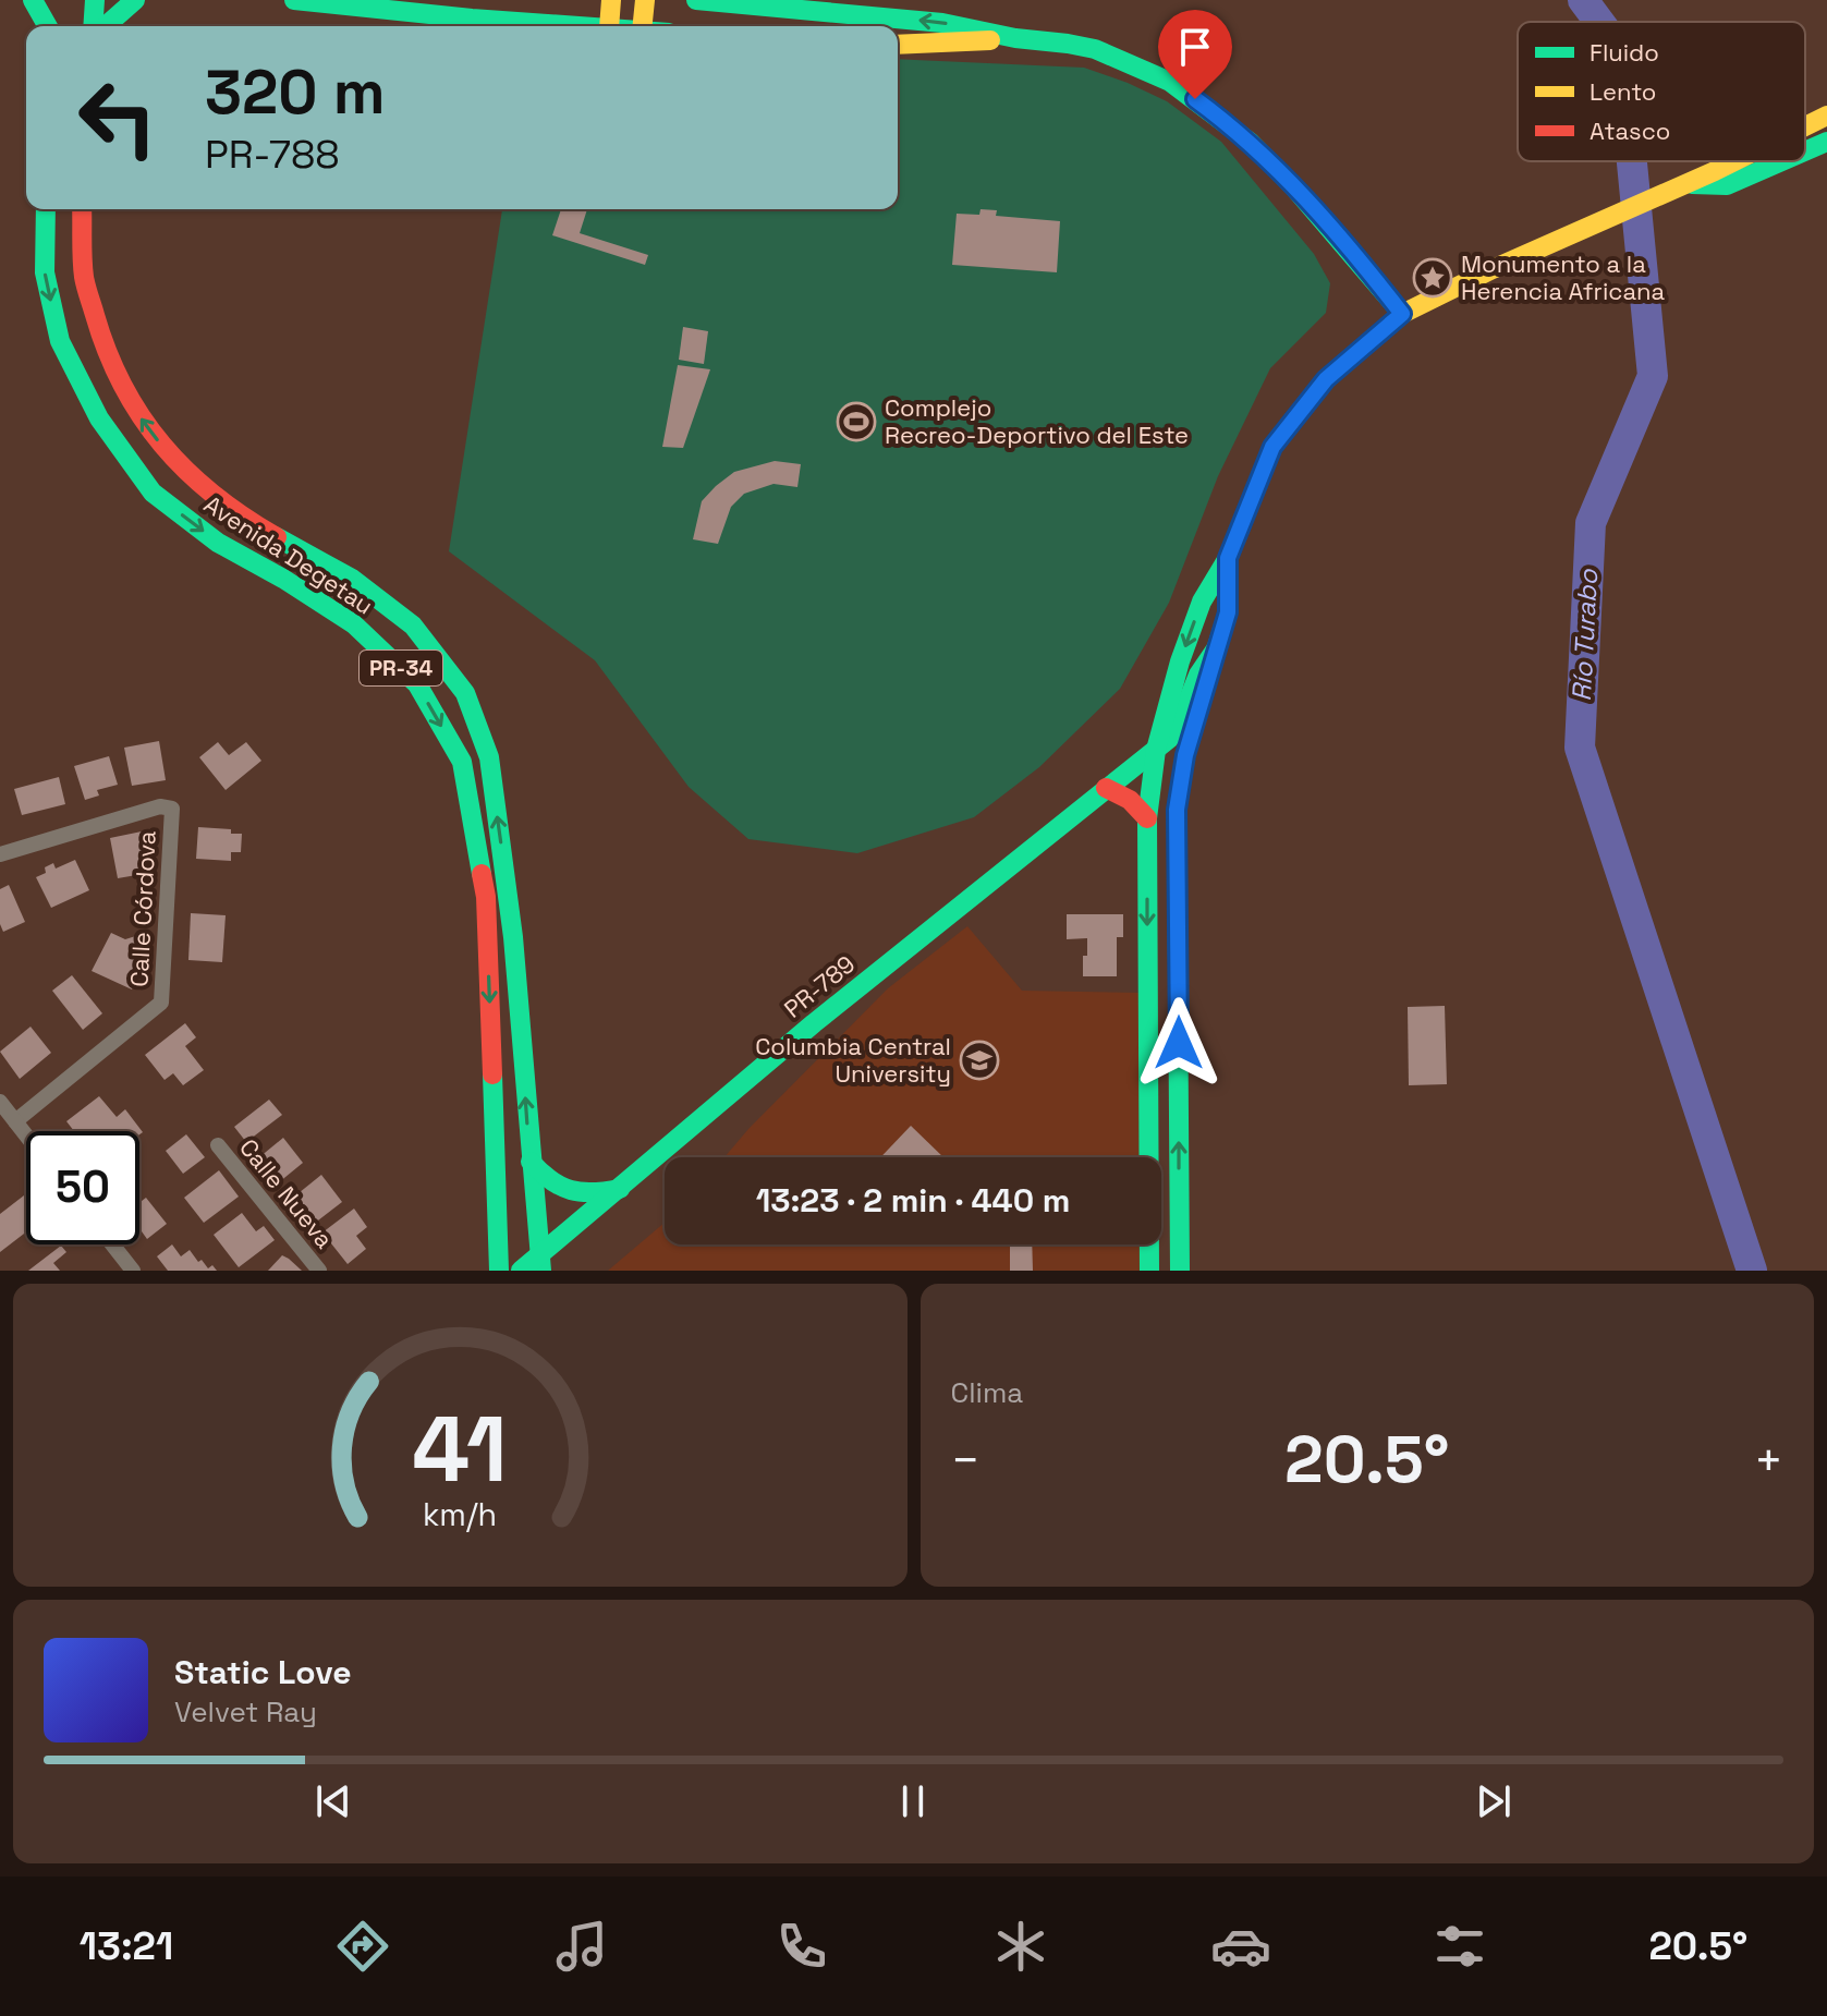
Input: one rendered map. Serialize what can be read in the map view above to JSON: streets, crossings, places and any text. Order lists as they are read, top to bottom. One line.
{"streets":{"main road":["Avenida Degetau","PR-34","PR-789"],"street":["Calle Córdova","Calle Nueva"]},"crossings":[["Avenida Degetau","PR-789"]],"water":["Río Turabo"],"places":{"place":["Monumento a la Herencia Africana"],"sports":["Complejo Recreo-Deportivo del Este"],"school or university":["Columbia Central University"]},"legend":["Fluido","Lento","Atasco"],"page":{"turn":["320 m","PR-788"],"limit":"50","trip":"13:23 · 2 min · 440 m","tile":"Clima","heat":["−","20.5°","+"],"song":["Static Love","Velvet Ray"],"tabs":["13:21","20.5°"],"gauge":["41","km/h"]}}
